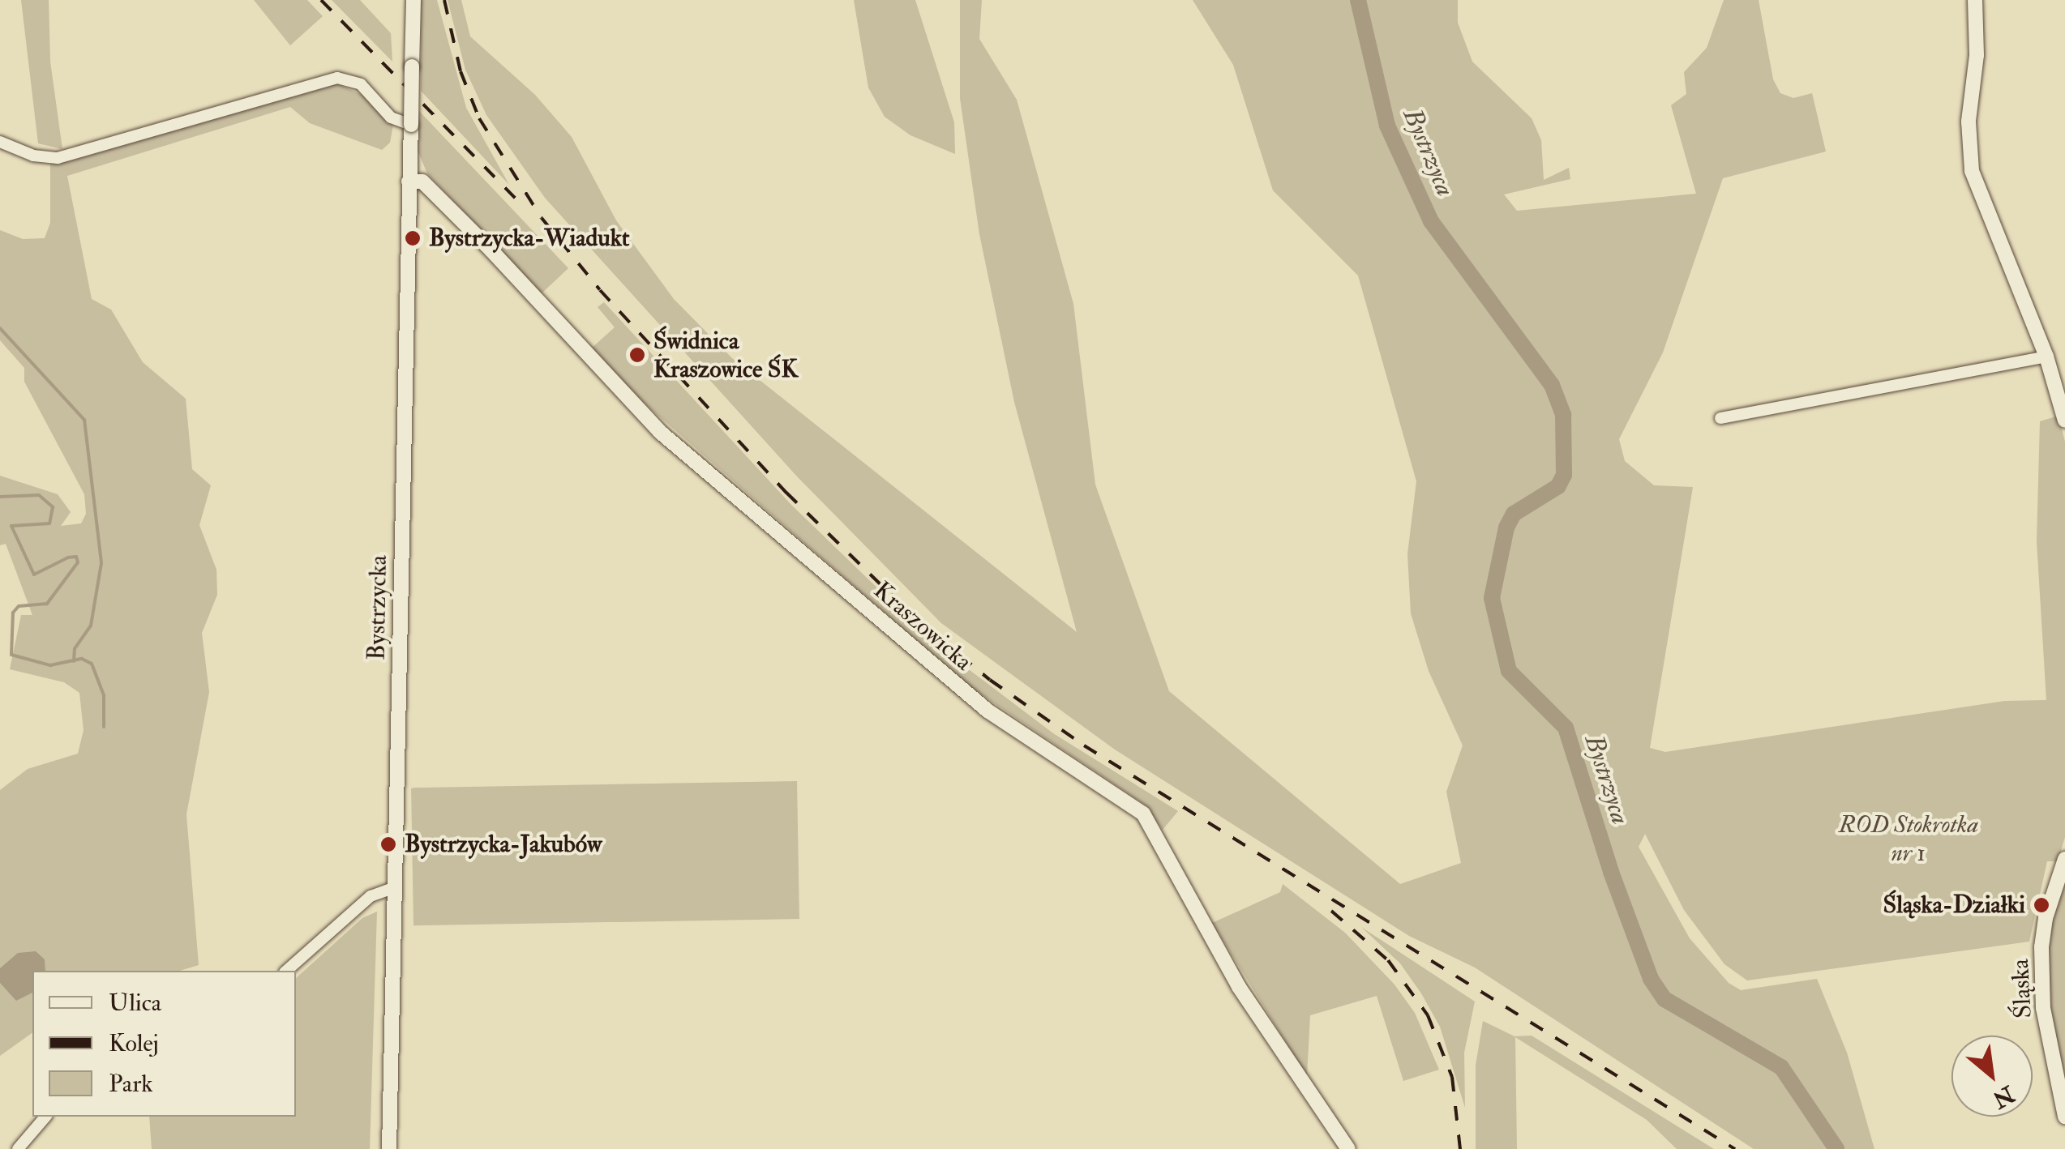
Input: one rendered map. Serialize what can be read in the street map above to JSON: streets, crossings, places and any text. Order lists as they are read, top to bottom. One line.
{"streets":{"street":["Bystrzycka","Kraszowicka","Śląska"]},"crossings":[["Bystrzycka","Kraszowicka"]],"water":["Bystrzyca"],"parks":["ROD Stokrotka nr 1"],"places":["Bystrzycka-Wiadukt","Świdnica Kraszowice ŚK","Bystrzycka-Jakubów","Śląska-Działki"],"legend":["Ulica","Kolej","Park"],"north":"bottom right"}
